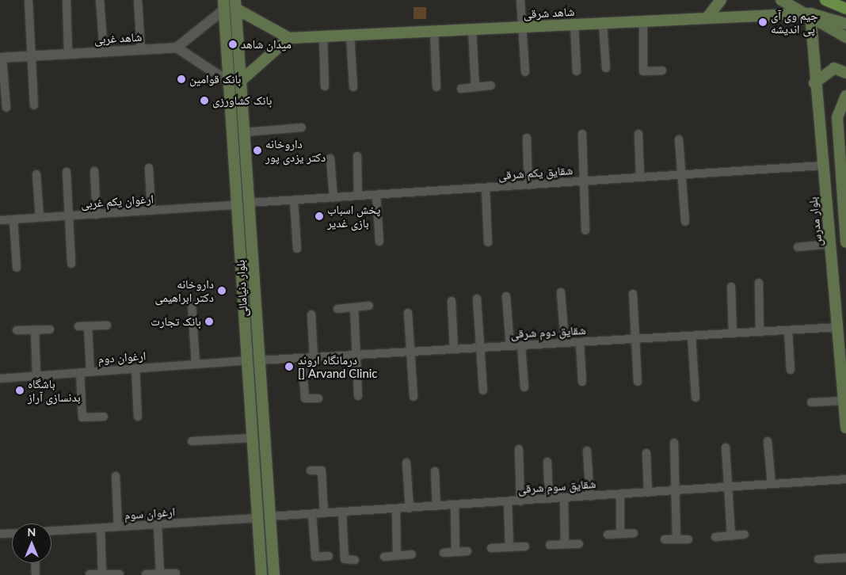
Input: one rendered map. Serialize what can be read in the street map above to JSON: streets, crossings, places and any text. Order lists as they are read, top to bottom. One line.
{"streets":{"main road":["شاهد شرقی","بلوار مدرس","بلوار دنیامالی"],"street":["شاهد غربی","شقایق یکم شرقی","ارغوان یکم غربی","شقایق دوم شرقی","ارغوان دوم","شقایق سوم شرقی","ارغوان سوم"]},"crossings":[["شاهد شرقی","بلوار مدرس"],["شقایق یکم شرقی","بلوار مدرس"],["شقایق یکم شرقی","بلوار دنیامالی"],["ارغوان یکم غربی","بلوار دنیامالی"],["بلوار مدرس","شقایق دوم شرقی"],["بلوار دنیامالی","شقایق دوم شرقی"],["بلوار دنیامالی","ارغوان دوم"],["بلوار دنیامالی","شقایق سوم شرقی"],["بلوار دنیامالی","ارغوان سوم"]],"places":["جیم وی آی پی اندیشه","میدان شاهد","بانک قوامین","بانک کشاورزی","داروخانه دکتر یزدی پور","پخش اسباب بازی غدیر","داروخانه دکتر ابراهیمی","بانک تجارت","درمانگاه اروند [] Arvand Clinic","باشگاه بدنسازی آراز"],"north":"top"}
